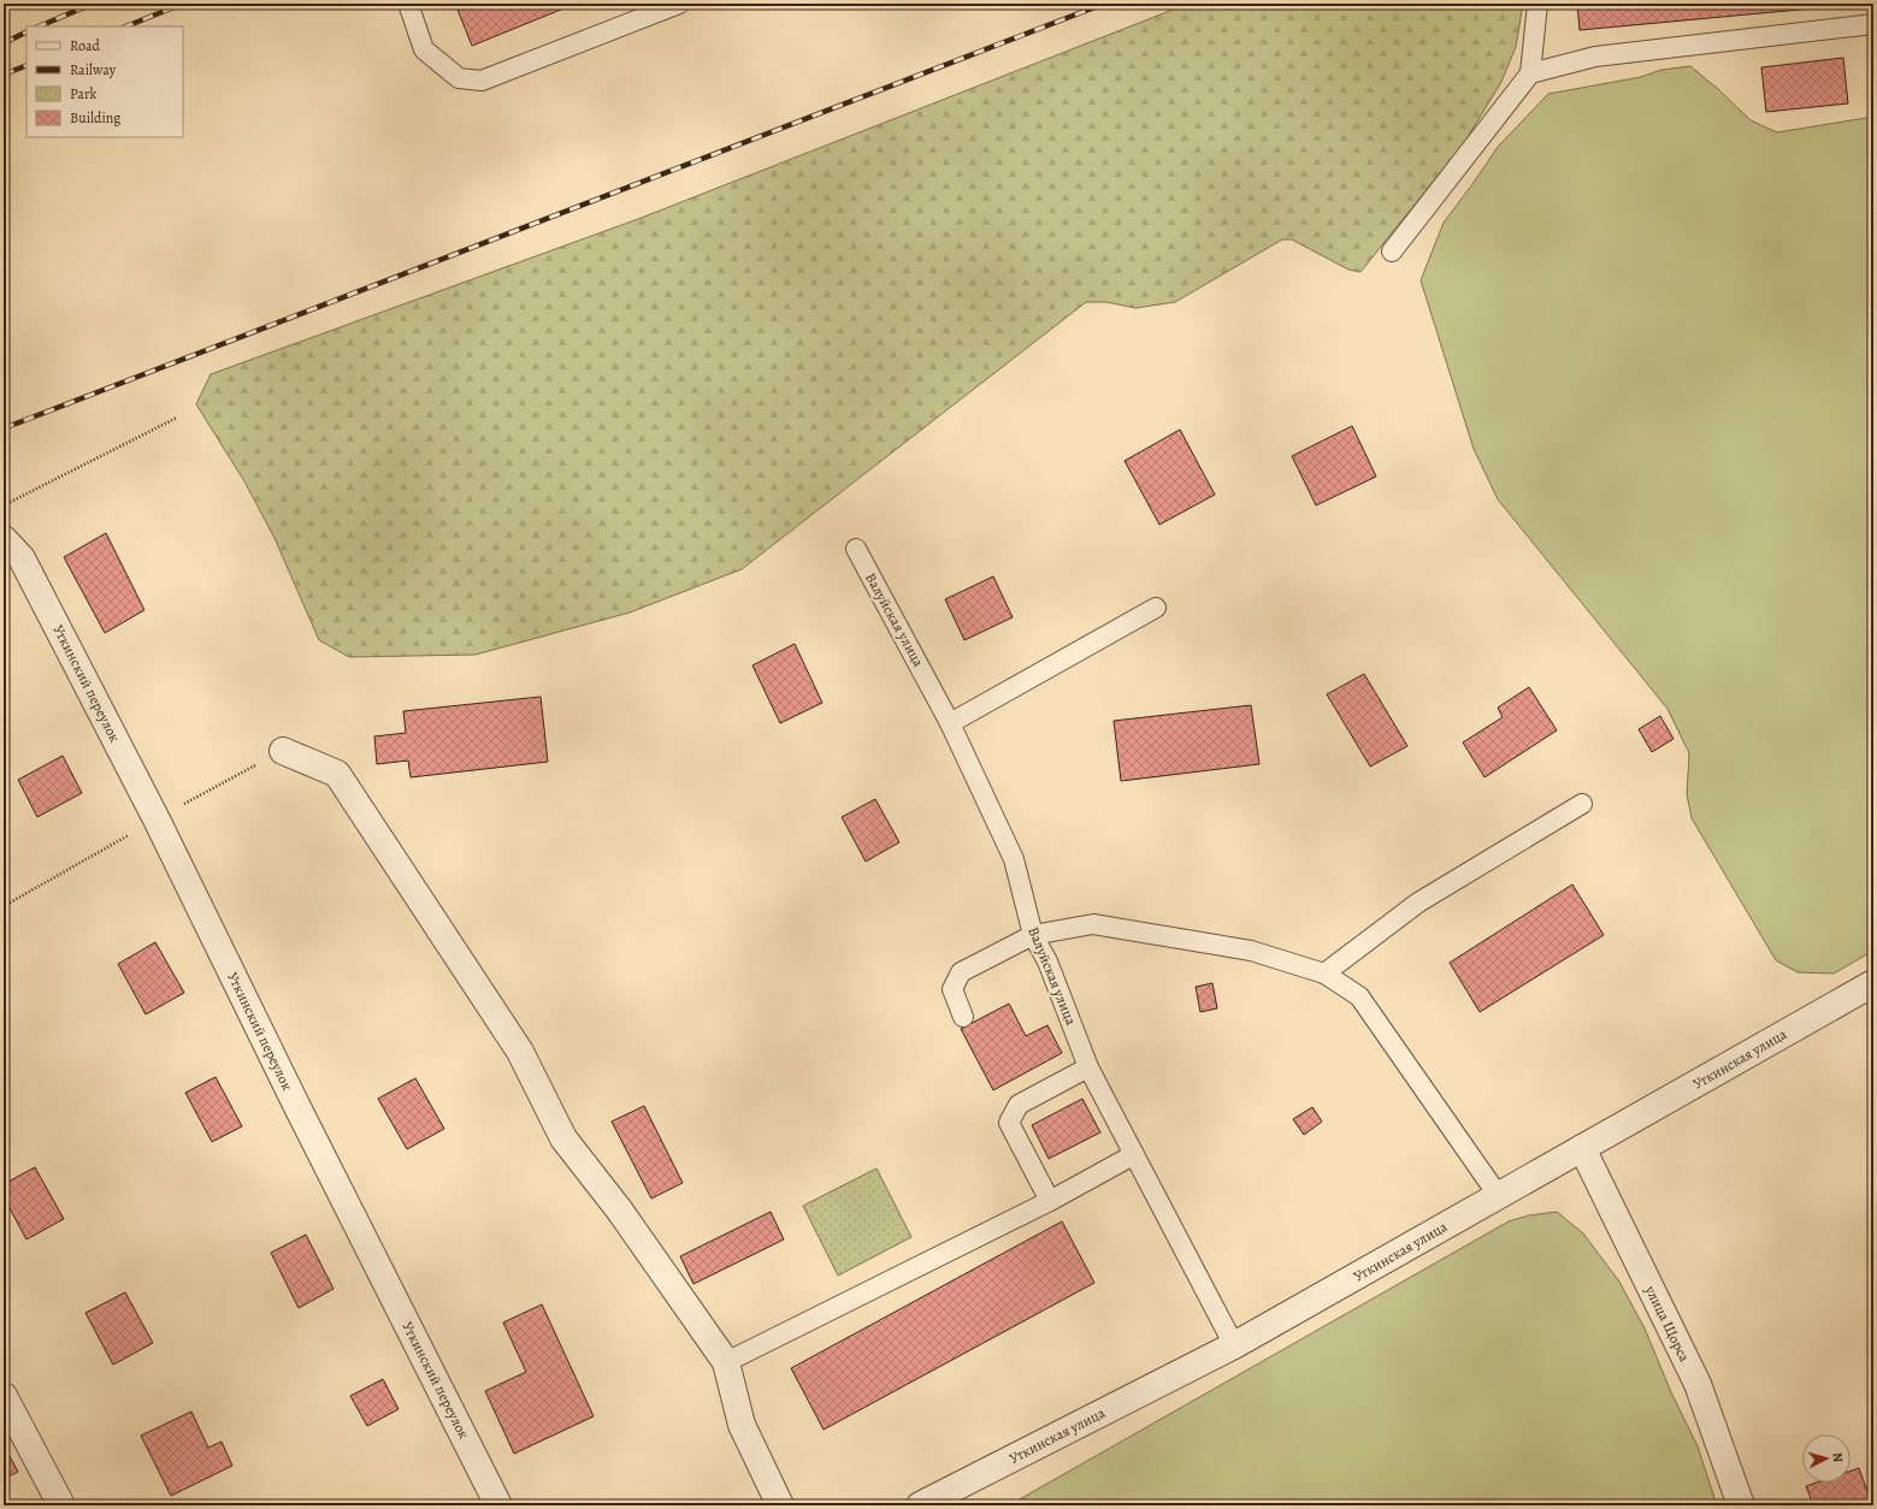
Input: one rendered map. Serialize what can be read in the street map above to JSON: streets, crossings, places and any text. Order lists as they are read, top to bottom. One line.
{"streets":{"street":["Уткинский переулок","Уткинская улица","улица Щорса"],"lane":["Валуйская улица"]},"crossings":[["Валуйская улица","Уткинская улица"],["Уткинская улица","улица Щорса"]],"legend":["Road","Railway","Park","Building"],"north":"right"}
